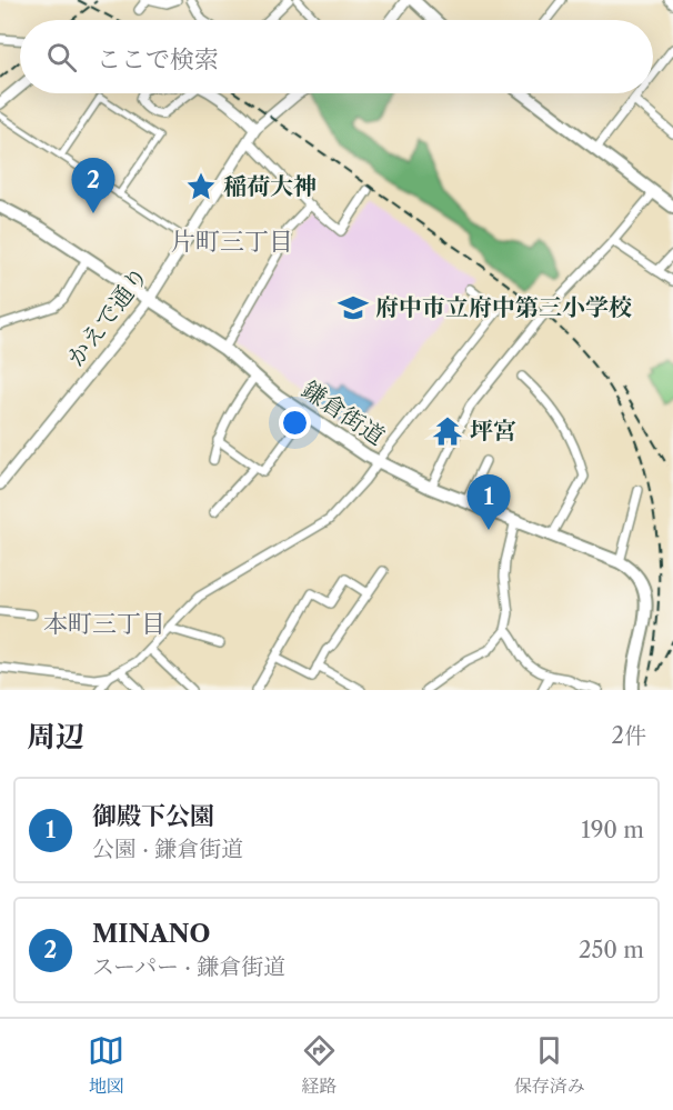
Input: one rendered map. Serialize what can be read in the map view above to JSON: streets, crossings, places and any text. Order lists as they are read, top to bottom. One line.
{"streets":{"main road":["鎌倉街道"],"street":["かえで通り"]},"crossings":[["かえで通り","鎌倉街道"]],"districts":["片町三丁目","本町三丁目"],"places":{"place":["稲荷大神"],"school or university":["府中市立府中第三小学校"],"temple":["坪宮"]},"page":{"search":"ここで検索","pins":["2","1"],"heading":["周辺","2件"],"list":[{"mark":"1","name":"御殿下公園","note":"公園 · 鎌倉街道","value":"190 m"},{"mark":"2","name":"MINANO","note":"スーパー · 鎌倉街道","value":"250 m"}],"nav":["地図","経路","保存済み"]}}
